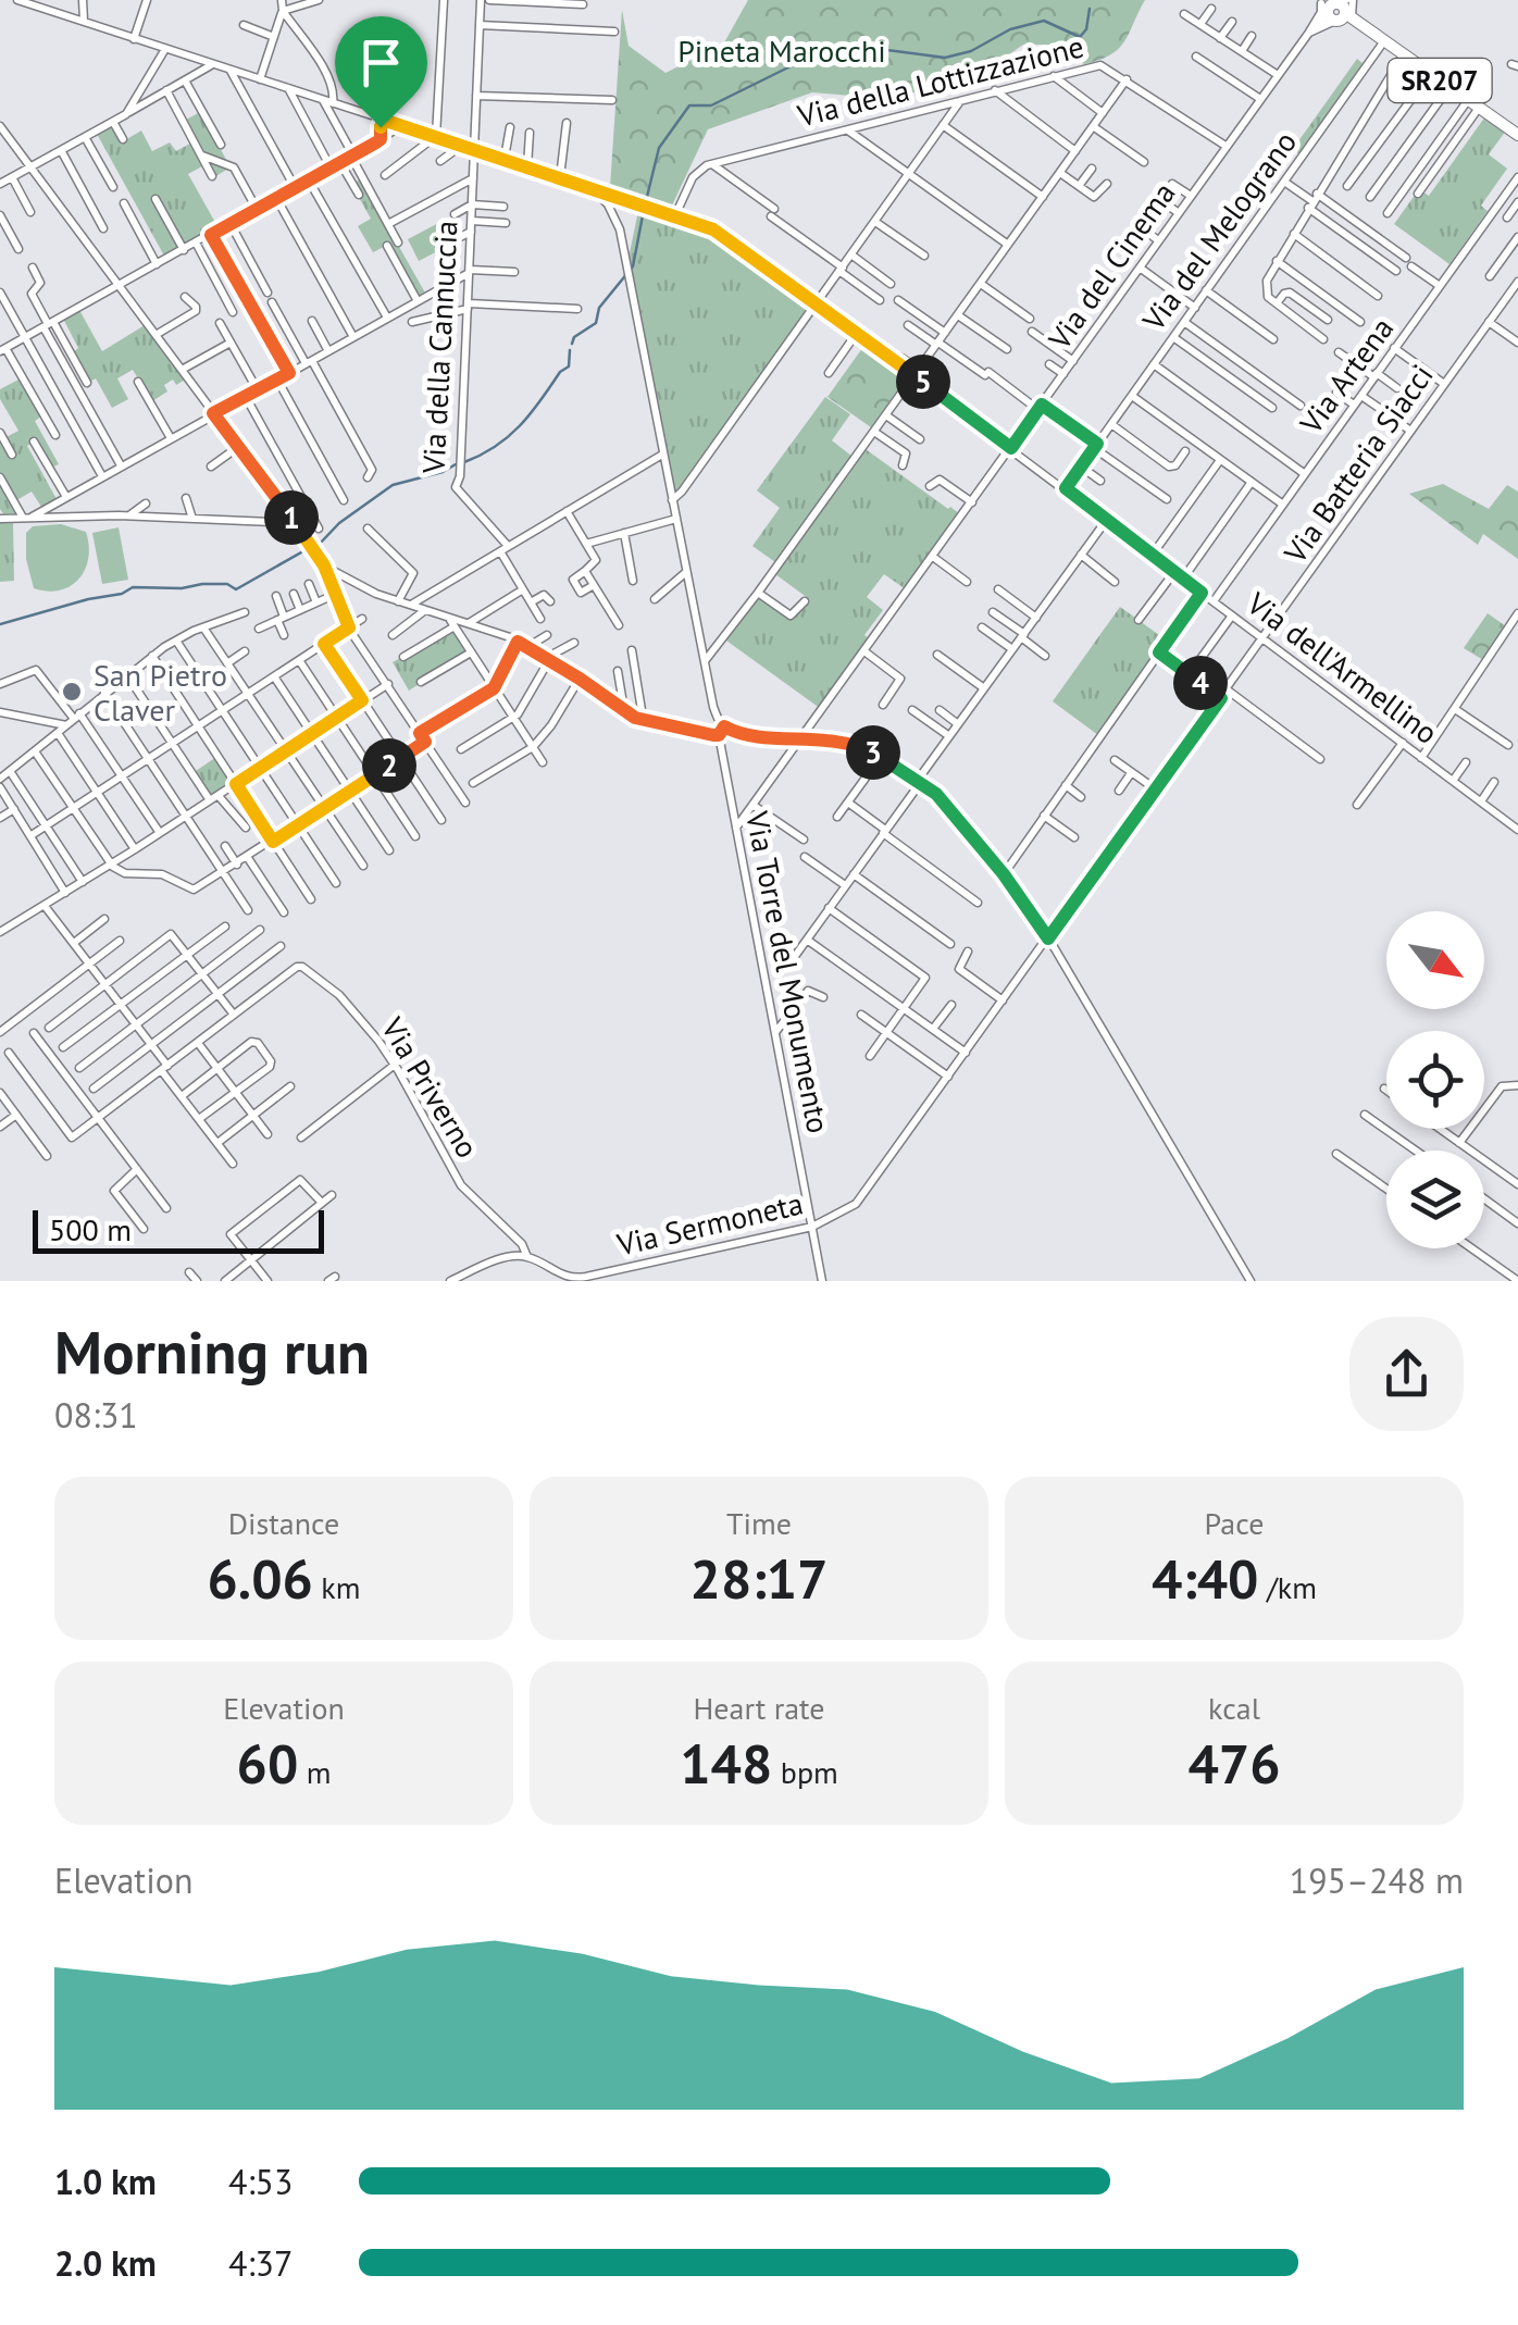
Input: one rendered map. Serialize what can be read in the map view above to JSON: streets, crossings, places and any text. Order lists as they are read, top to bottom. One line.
{"streets":{"main road":["SR207"],"street":["Via della Lottizzazione","Via del Melograno","Via del Cinema","Via della Cannuccia","Via Artena","Via Batteria Siacci","Via dell'Armellino","Via Torre del Monumento","Via Priverno","Via Sermoneta"]},"crossings":[["Via della Lottizzazione","Via del Cinema"],["SR207","Via del Melograno"],["SR207","Via del Cinema"],["Via del Melograno","Via dell'Armellino"],["Via del Cinema","Via dell'Armellino"],["Via del Cinema","Via Torre del Monumento"],["Via della Cannuccia","Via dell'Armellino"],["Via Artena","Via dell'Armellino"],["Via Batteria Siacci","Via dell'Armellino"],["Via Batteria Siacci","Via Sermoneta"],["Via dell'Armellino","Via Torre del Monumento"],["Via Torre del Monumento","Via Sermoneta"],["Via Priverno","Via Sermoneta"]],"parks":["Pineta Marocchi"],"places":["San Pietro Claver"],"scale_bar":"500 m","north":"bottom right","page":{"pins":["5","1","4","3","2"],"scale":"500 m","heading":["Morning run","08:31"],"stats":[["Distance","6.06 km"],["Time","28:17"],["Pace","4:40 /km"],["Elevation","60 m"],["Heart rate","148 bpm"],["kcal","476"]],"chart":["Elevation","195–248 m"],"list":[{"name":"1.0 km","note":"4:53"},{"name":"2.0 km","note":"4:37"}]}}
